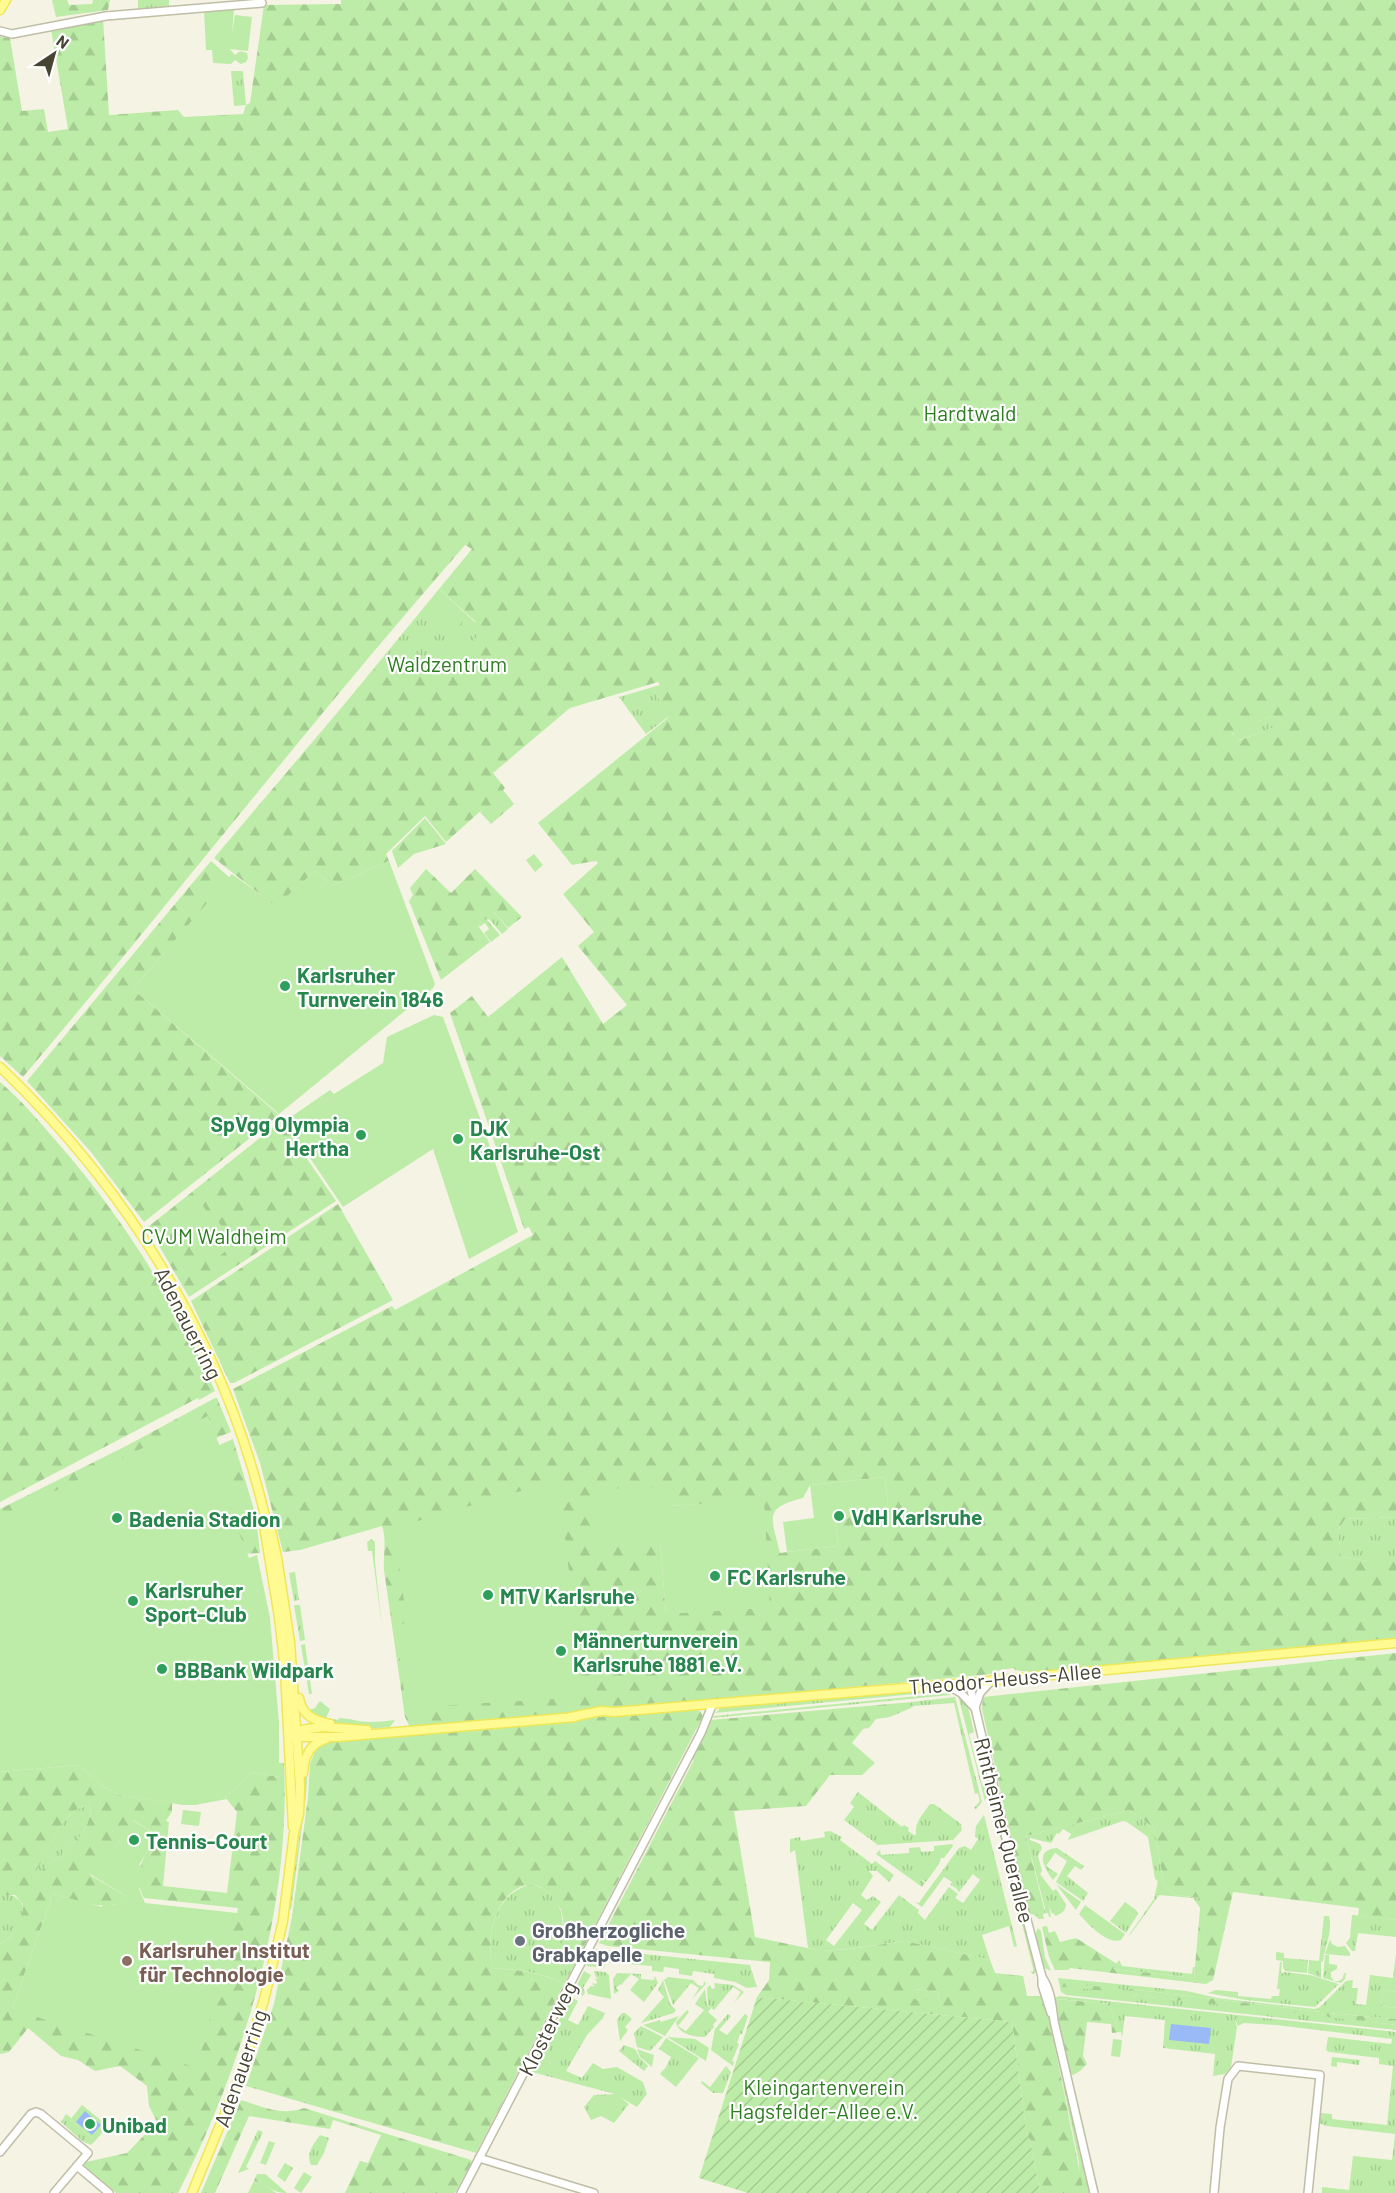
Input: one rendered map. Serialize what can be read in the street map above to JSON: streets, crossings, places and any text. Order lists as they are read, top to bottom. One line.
{"streets":{"main road":["Adenauerring","Theodor-Heuss-Allee"],"street":["Rintheimer Querallee","Klosterweg"]},"crossings":[["Adenauerring","Theodor-Heuss-Allee"],["Theodor-Heuss-Allee","Rintheimer Querallee"],["Theodor-Heuss-Allee","Klosterweg"]],"parks":["Hardtwald","Waldzentrum","CVJM Waldheim","Kleingartenverein Hagsfelder-Allee e.V."],"places":["Karlsruher Turnverein 1846","SpVgg Olympia Hertha","DJK Karlsruhe-Ost","VdH Karlsruhe","Badenia Stadion","FC Karlsruhe","MTV Karlsruhe","Karlsruher Sport-Club","Männerturnverein Karlsruhe 1881 e.V.","BBBank Wildpark","Tennis-Court","Großherzogliche Grabkapelle","Karlsruher Institut für Technologie","Unibad"],"north":"top right"}
